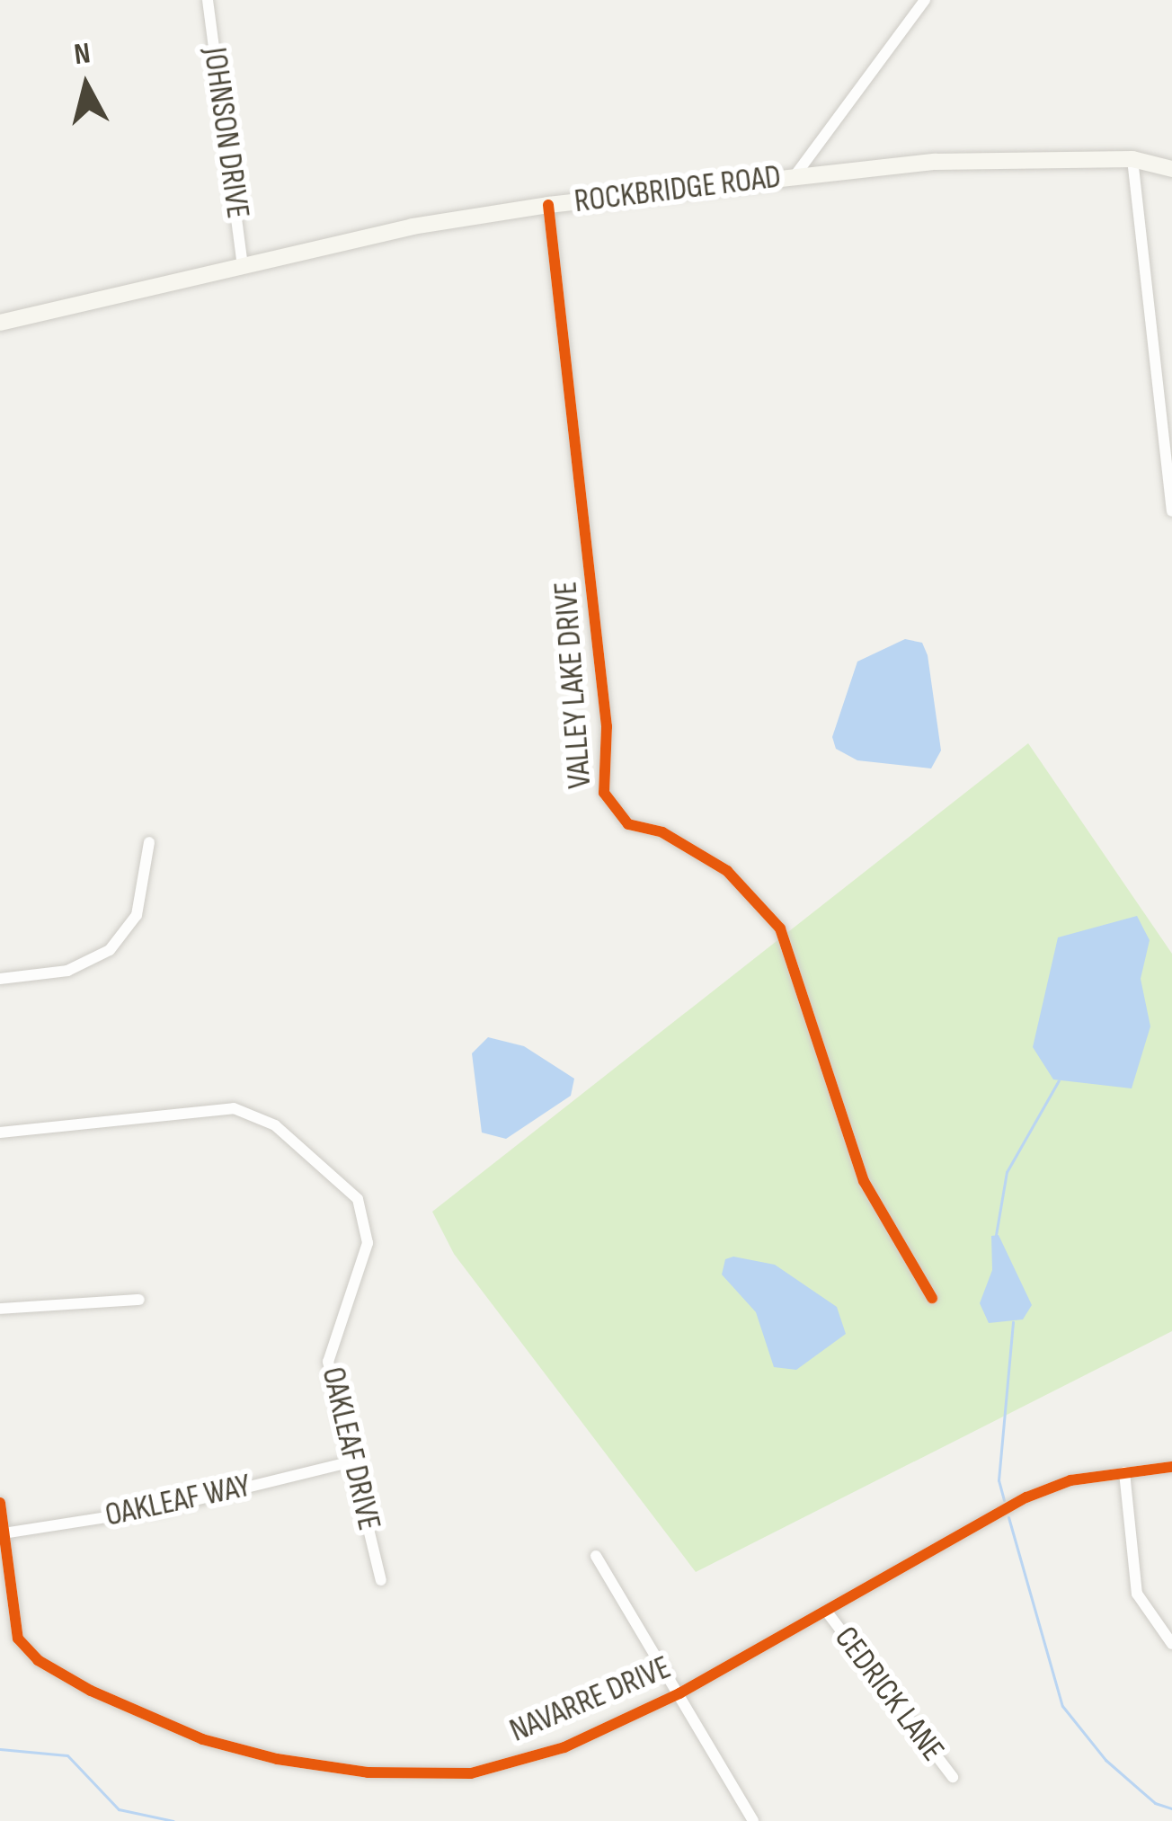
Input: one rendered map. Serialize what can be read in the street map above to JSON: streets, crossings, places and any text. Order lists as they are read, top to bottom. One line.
{"streets":{"main road":["ROCKBRIDGE ROAD"],"street":["JOHNSON DRIVE","VALLEY LAKE DRIVE","OAKLEAF DRIVE","OAKLEAF WAY","CEDRICK LANE","NAVARRE DRIVE"]},"crossings":[["JOHNSON DRIVE","ROCKBRIDGE ROAD"],["ROCKBRIDGE ROAD","VALLEY LAKE DRIVE"],["OAKLEAF DRIVE","OAKLEAF WAY"],["OAKLEAF WAY","NAVARRE DRIVE"],["CEDRICK LANE","NAVARRE DRIVE"]],"north":"top"}
